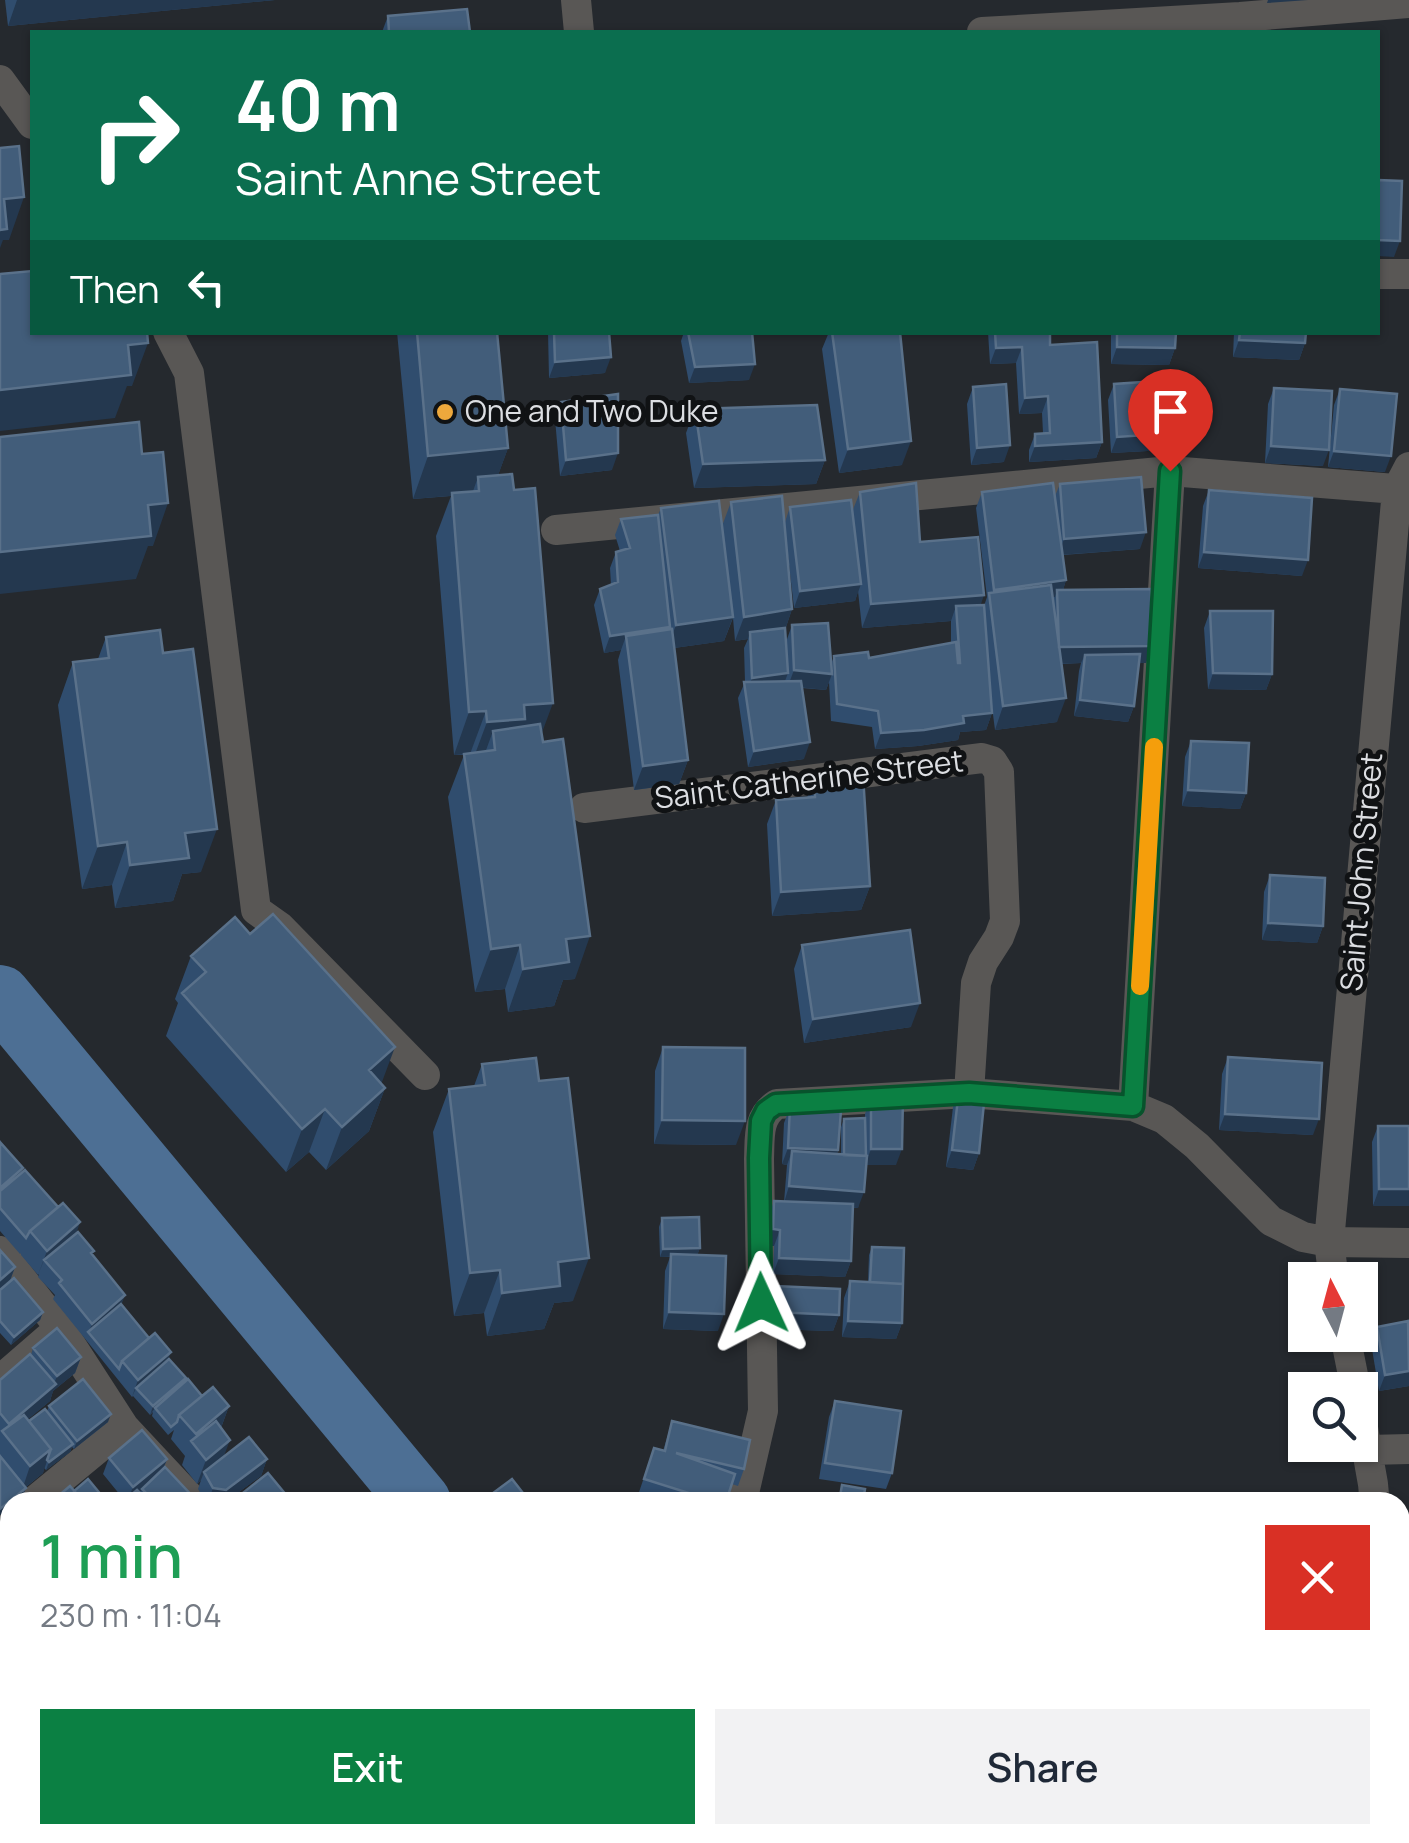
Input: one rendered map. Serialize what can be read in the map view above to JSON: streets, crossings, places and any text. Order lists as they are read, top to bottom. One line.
{"streets":{"street":["Saint Catherine Street","Saint John Street"]},"places":["One and Two Duke"],"north":"top","page":{"turn":["40 m","Saint Anne Street"],"then":"Then","heading":["1 min","230 m · 11:04"],"buttons":["Exit","Share"]}}
